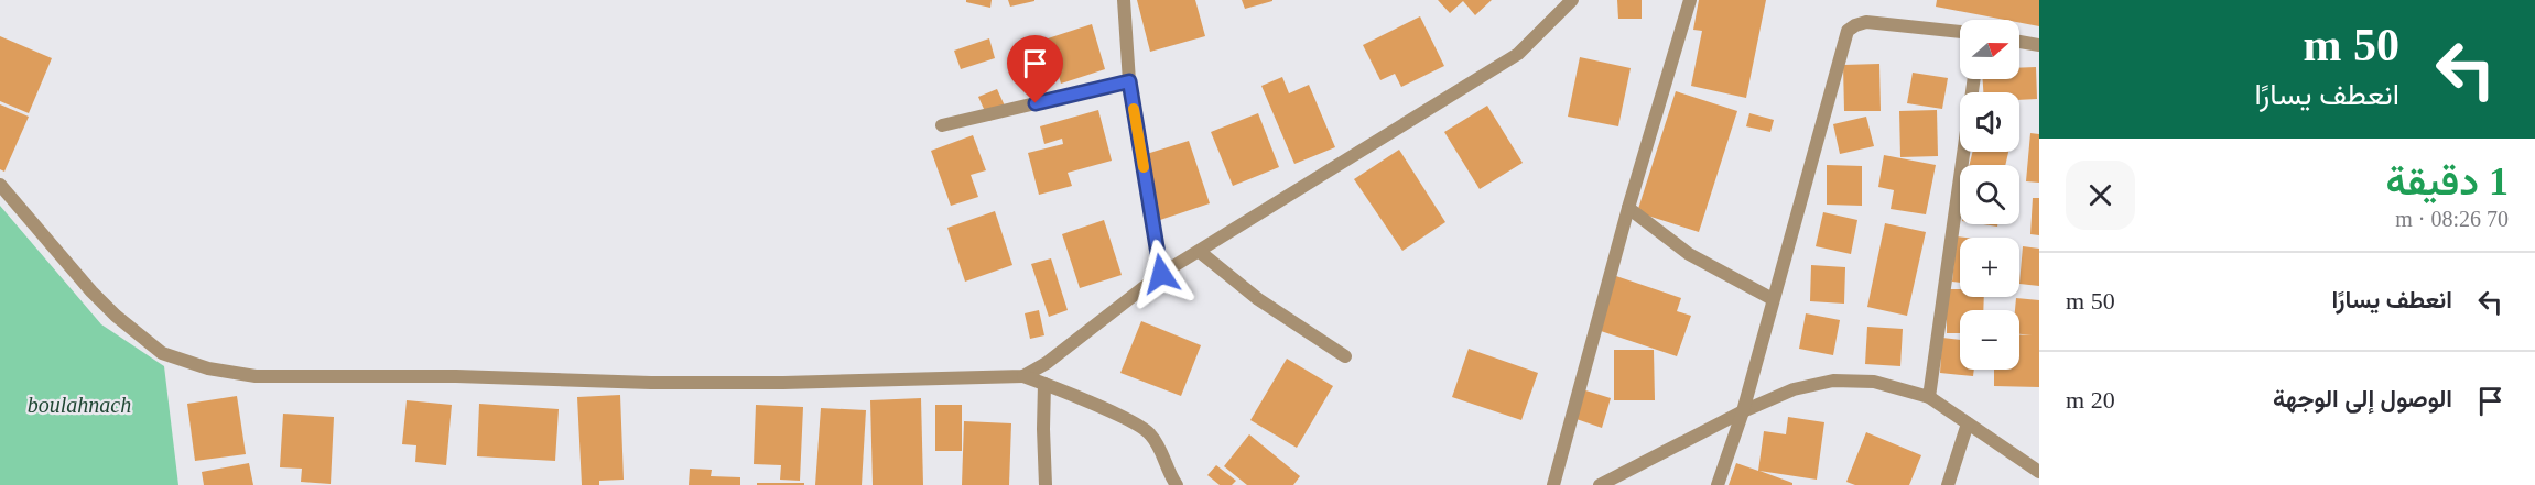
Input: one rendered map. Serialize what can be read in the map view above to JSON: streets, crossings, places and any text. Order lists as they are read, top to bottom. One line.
{"parks":["boulahnach"],"north":"right","page":{"turn":["50 m","انعطف يسارًا"],"map_buttons":["+","−"],"heading":["1 دقيقة","70 m · 08:26"],"list":[{"name":"انعطف يسارًا","value":"50 m"},{"name":"الوصول إلى الوجهة","value":"20 m"}]}}
